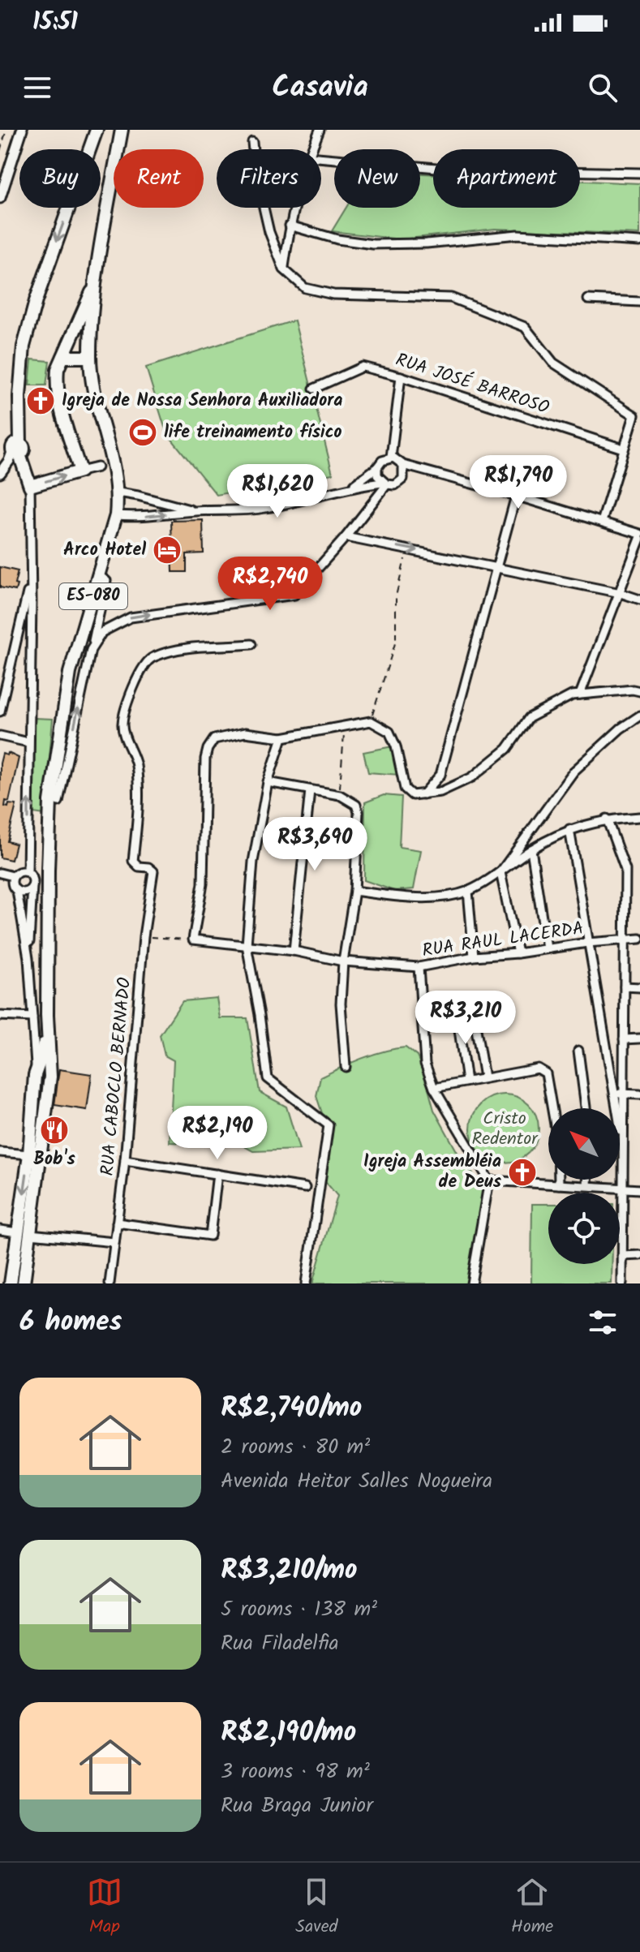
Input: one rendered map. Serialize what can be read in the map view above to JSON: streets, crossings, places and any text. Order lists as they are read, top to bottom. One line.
{"streets":{"main road":["ES-080"],"street":["RUA JOSÉ BARROSO","RUA RAUL LACERDA","RUA CABOCLO BERNADO"]},"parks":["Cristo Redentor"],"places":{"church":["Igreja de Nossa Senhora Auxiliadora","Igreja Assembléia de Deus"],"sports":["life treinamento físico"],"hotel":["Arco Hotel"],"restaurant":["Bob's"]},"north":"top left","page":{"status":"15:51","header":"Casavia","chip":["Buy","Rent","Filters","New","Apartment"],"price":["R$1,790","R$1,620","R$2,740","R$3,690","R$3,210","R$2,190"],"heading":"6 homes","list":[{"name":"R$2,740/mo","note":"2 rooms · 80 m² · Avenida Heitor Salles Nogueira"},{"name":"R$3,210/mo","note":"5 rooms · 138 m² · Rua Filadelfia"},{"name":"R$2,190/mo","note":"3 rooms · 98 m² · Rua Braga Junior"}],"tabs":["Map","Saved","Home"]}}
